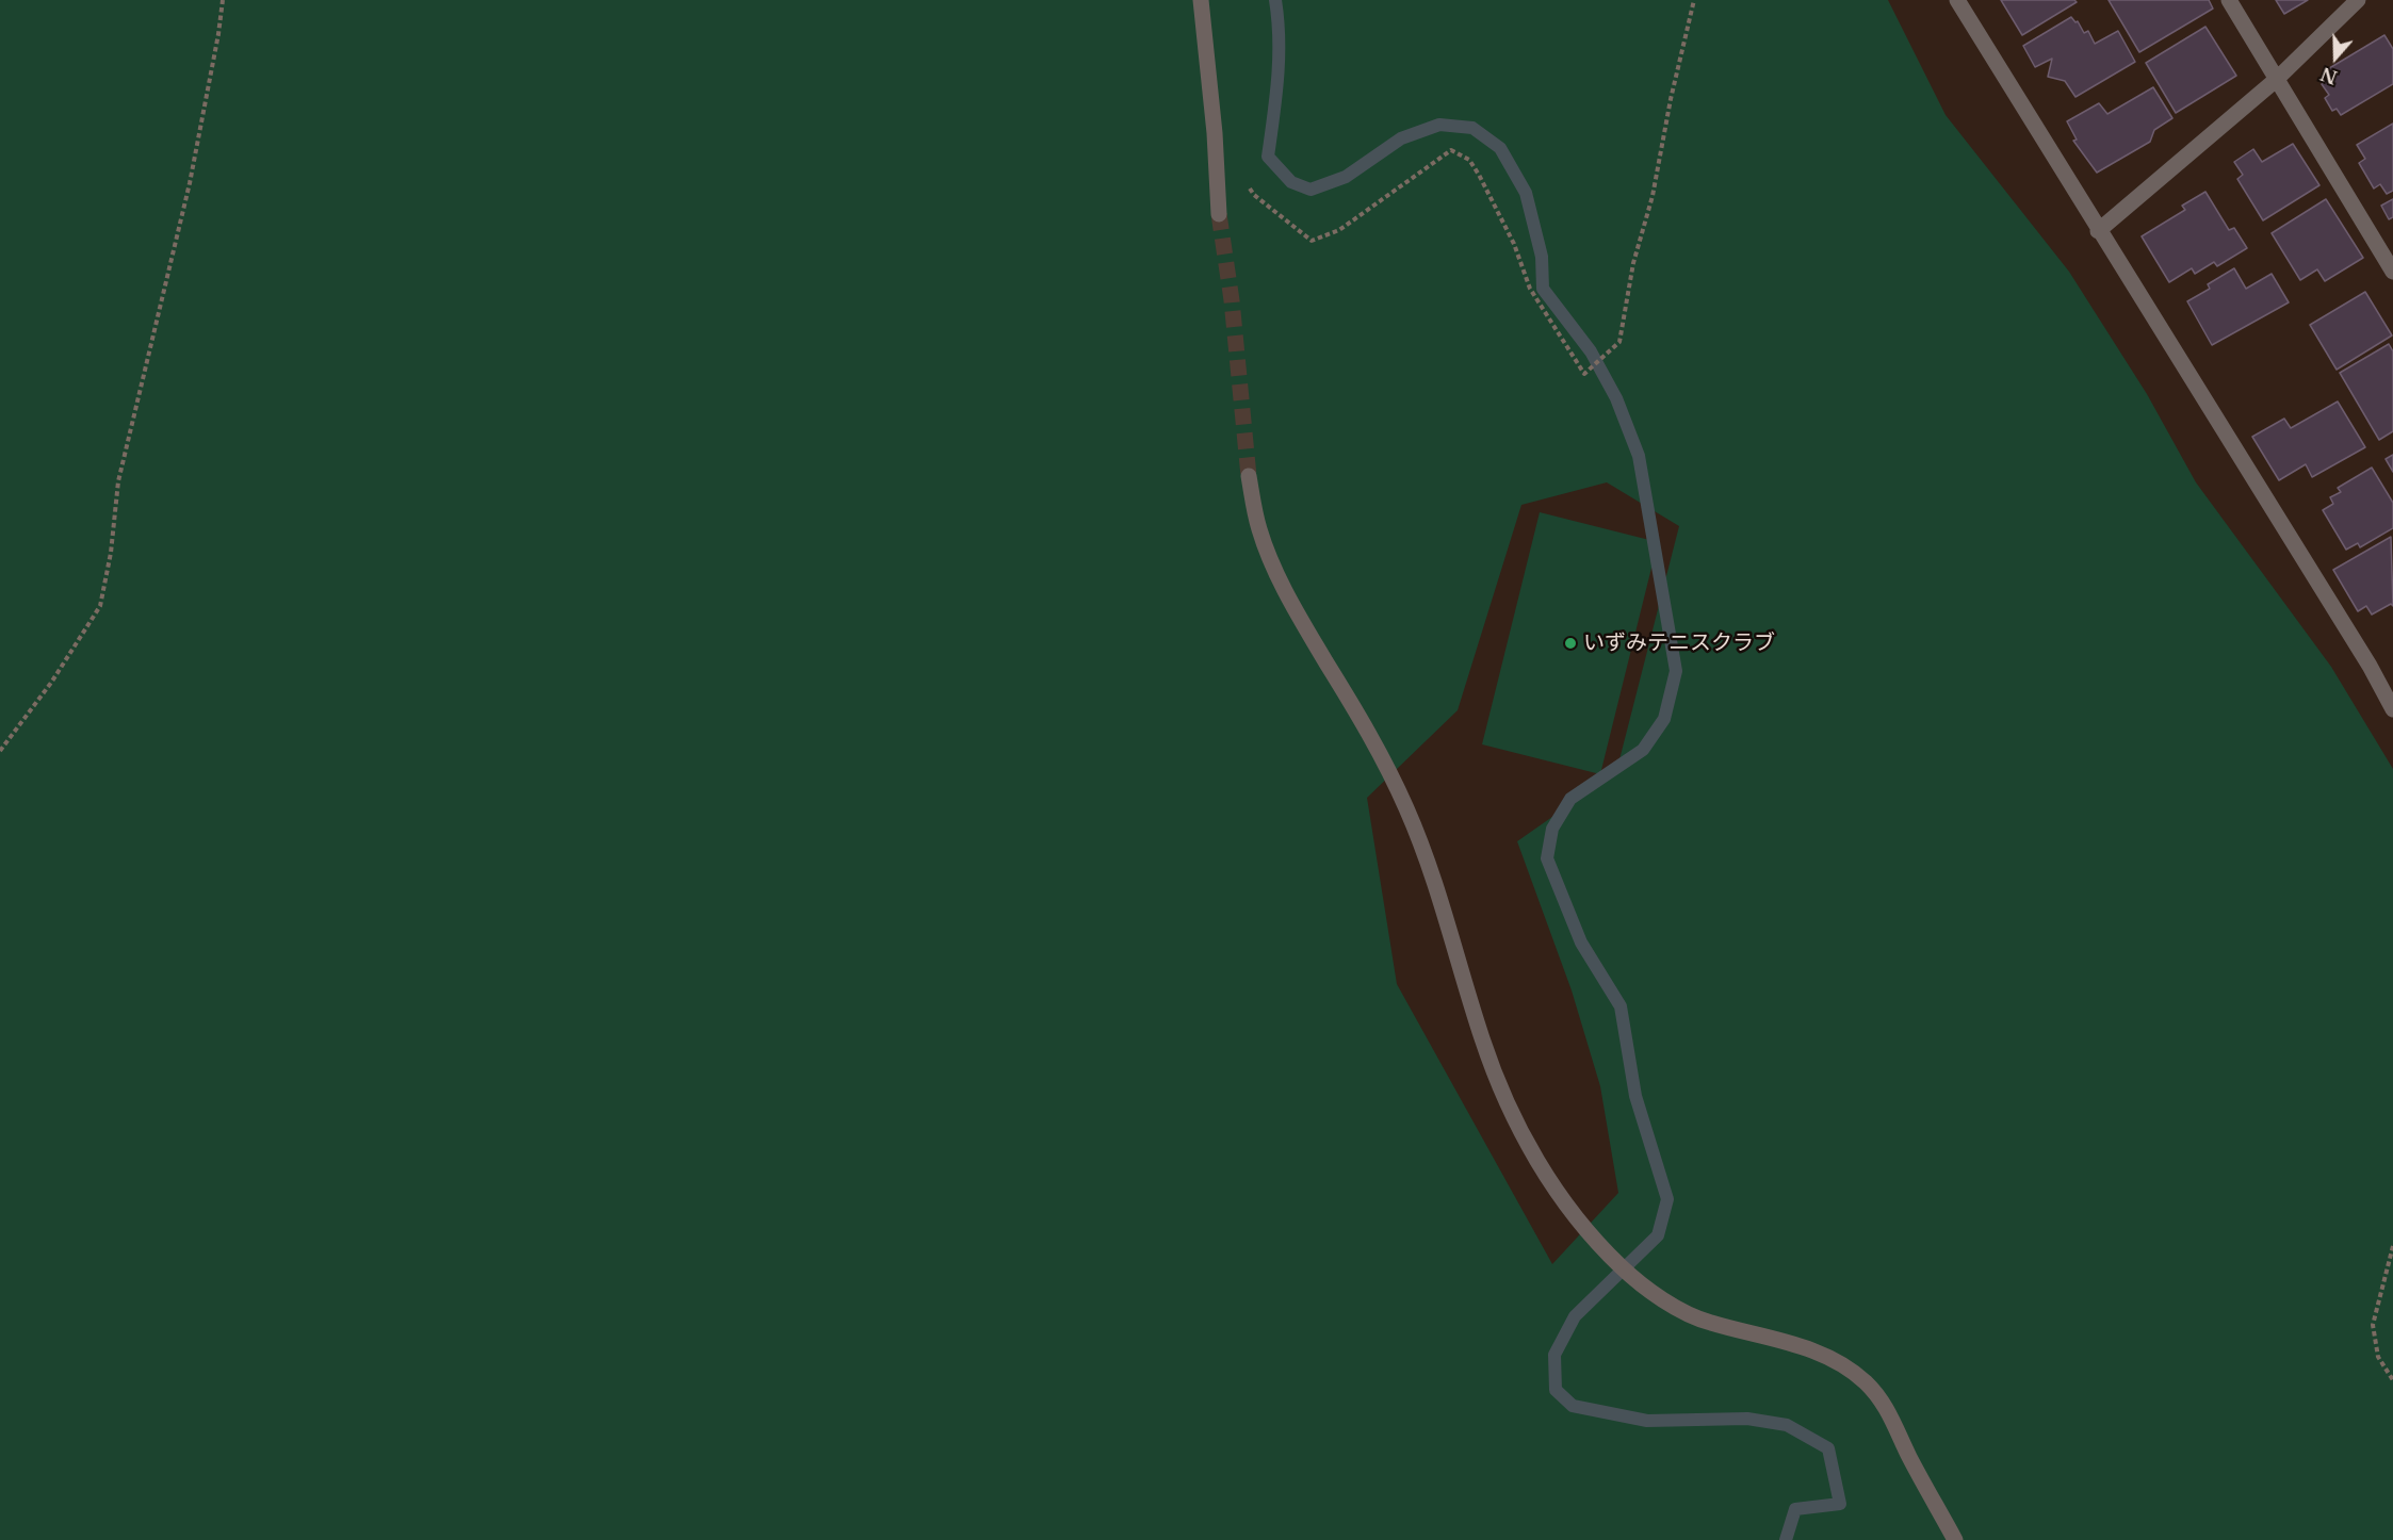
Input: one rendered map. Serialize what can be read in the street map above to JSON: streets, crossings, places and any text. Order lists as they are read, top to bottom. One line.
{"places":["いずみテニスクラブ"],"north":"bottom"}
